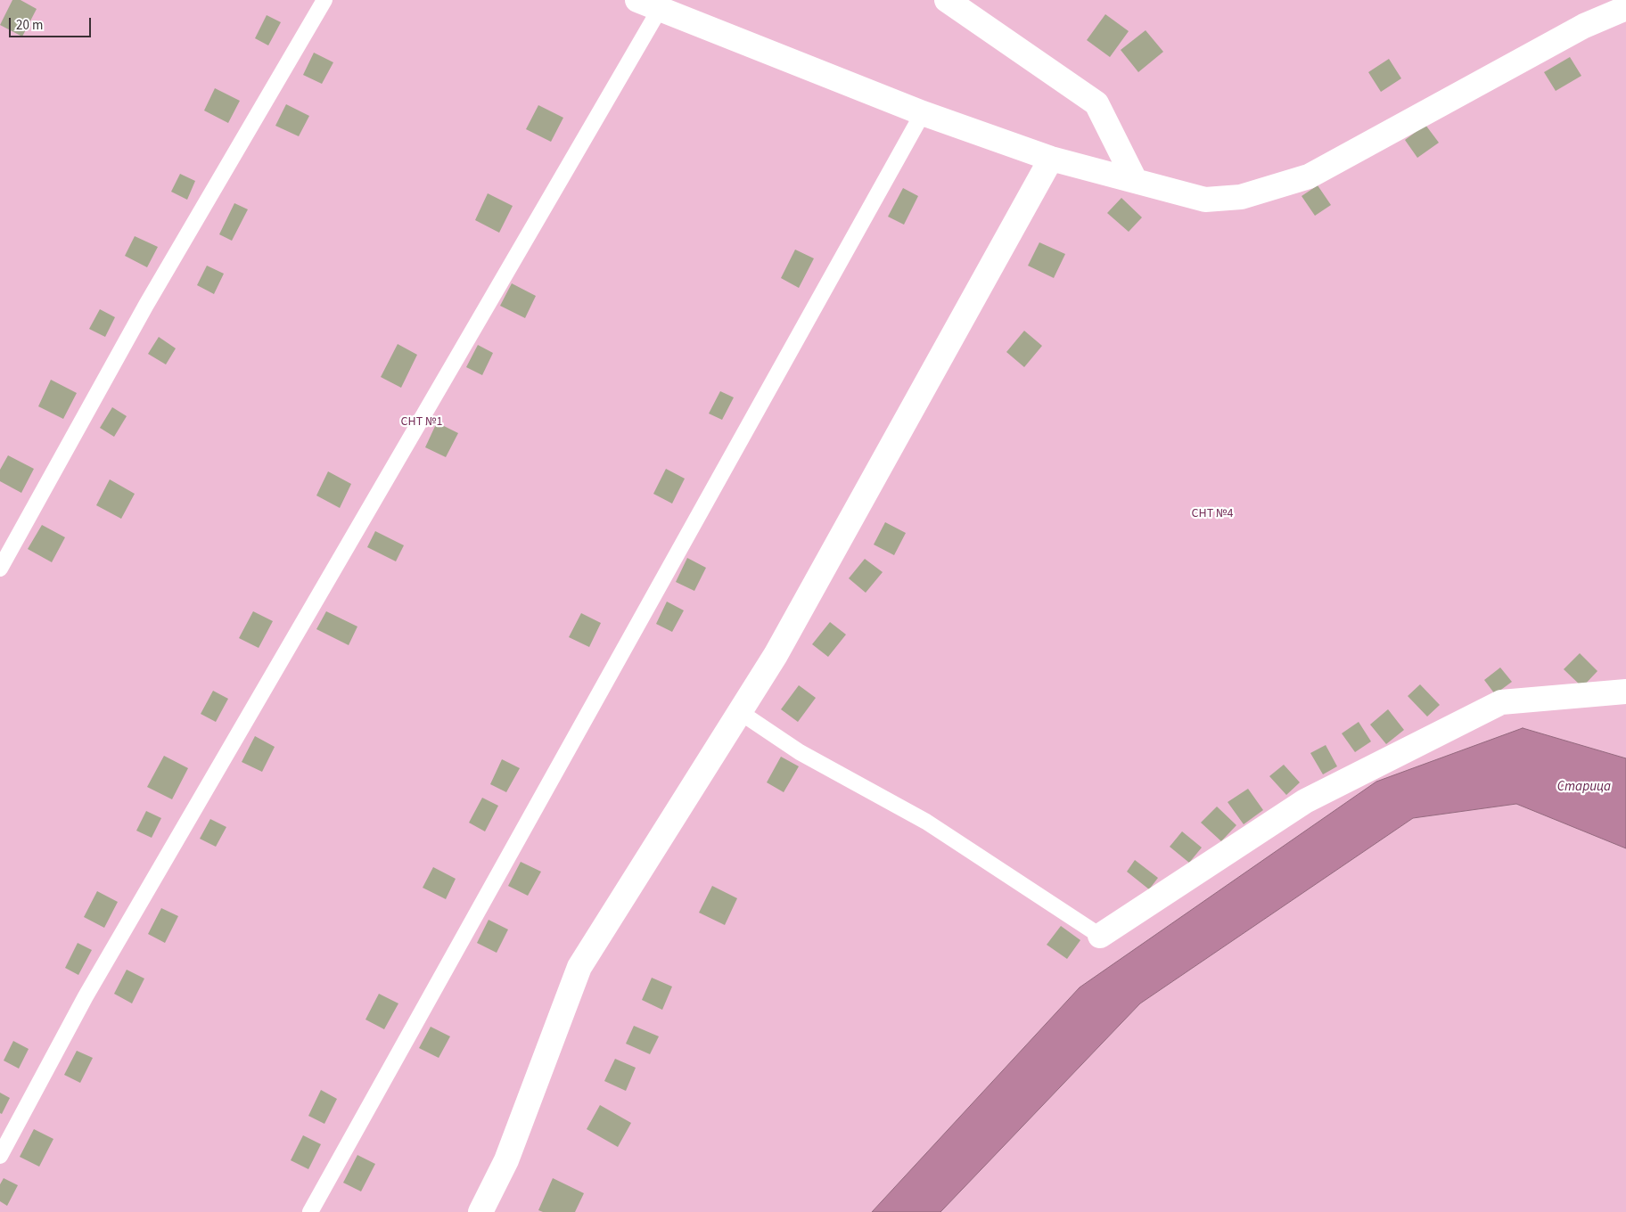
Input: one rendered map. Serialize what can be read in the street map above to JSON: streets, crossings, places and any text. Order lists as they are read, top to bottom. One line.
{"water":["Старица"],"parks":["СНТ №1","СНТ №4"],"scale_bar":"20 m"}
